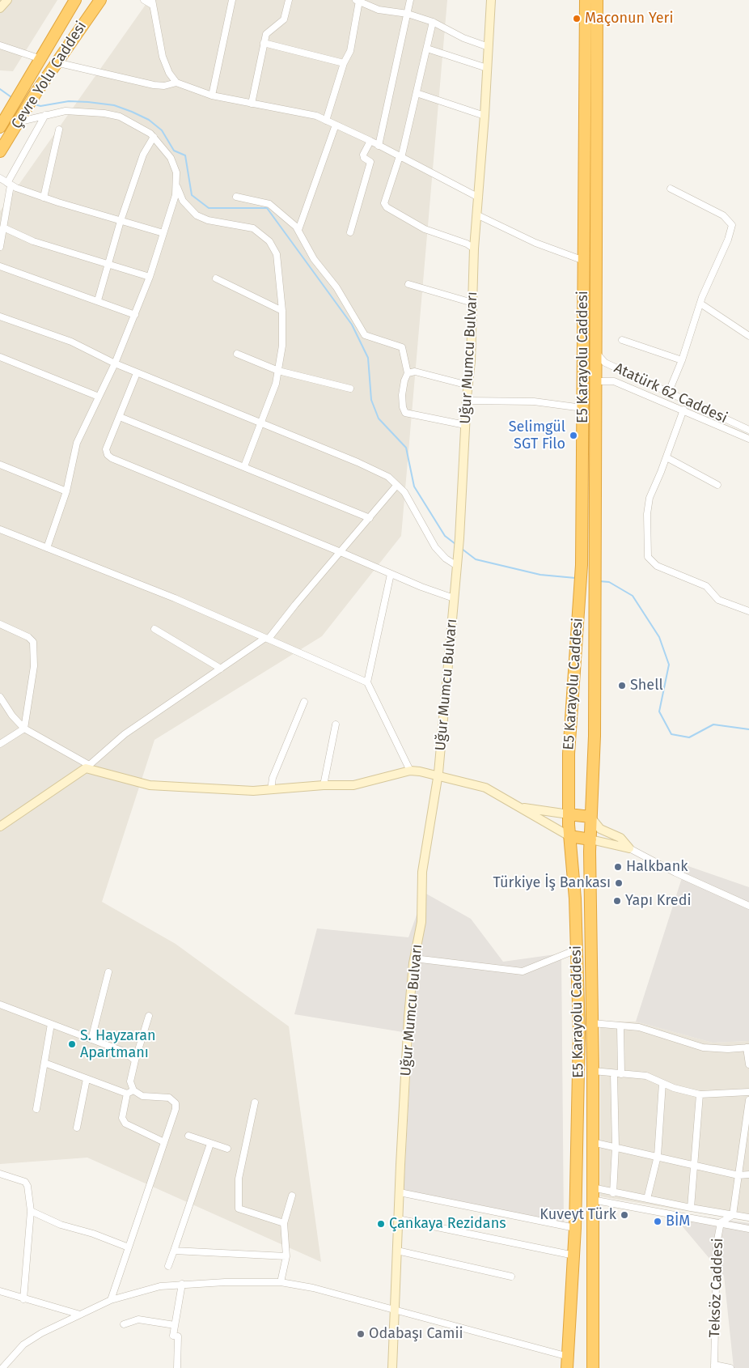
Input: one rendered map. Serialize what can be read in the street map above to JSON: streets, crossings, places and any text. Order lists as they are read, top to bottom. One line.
{"streets":{"highway":["Çevre Yolu Caddesi","E5 Karayolu Caddesi"],"street":["Uğur Mumcu Bulvarı","Atatürk 62 Caddesi","Teksöz Caddesi"]},"crossings":[["E5 Karayolu Caddesi","Atatürk 62 Caddesi"]],"places":["Maçonun Yeri","Selimgül SGT Filo","Shell","Halkbank","Türkiye İş Bankası","Yapı Kredi","S. Hayzaran Apartmanı","Kuveyt Türk","BİM","Çankaya Rezidans","Odabaşı Camii"]}
